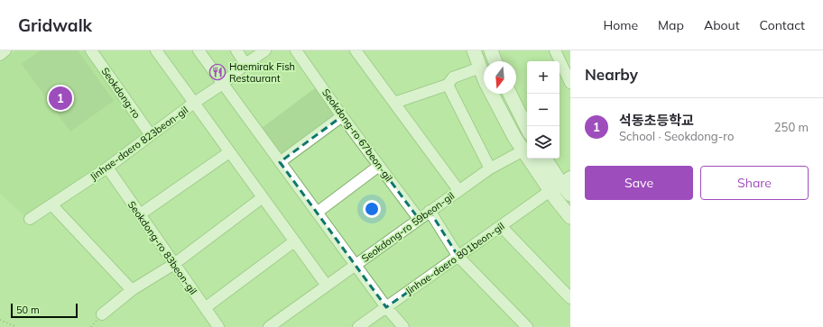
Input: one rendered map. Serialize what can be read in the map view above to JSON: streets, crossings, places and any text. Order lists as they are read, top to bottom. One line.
{"streets":{"street":["Seokdong-ro","Seokdong-ro 67beon-gil","Jinhae-daero 823beon-gil","Seokdong-ro 59beon-gil","Seokdong-ro 83beon-gil","Jinhae-daero 801beon-gil"]},"crossings":[["Seokdong-ro","Jinhae-daero 823beon-gil"],["Seokdong-ro 67beon-gil","Seokdong-ro 59beon-gil"],["Jinhae-daero 823beon-gil","Seokdong-ro 83beon-gil"]],"places":{"restaurant":["Haemirak Fish Restaurant"]},"scale_bar":"50 m","north":"bottom","page":{"header":"Gridwalk","nav":["Home","Map","About","Contact"],"heading":"Nearby","map_buttons":["+","−"],"pins":"1","list":[{"mark":"1","name":"석동초등학교","note":"School · Seokdong-ro","value":"250 m"}],"buttons":["Save","Share"],"scale":"50 m"}}
